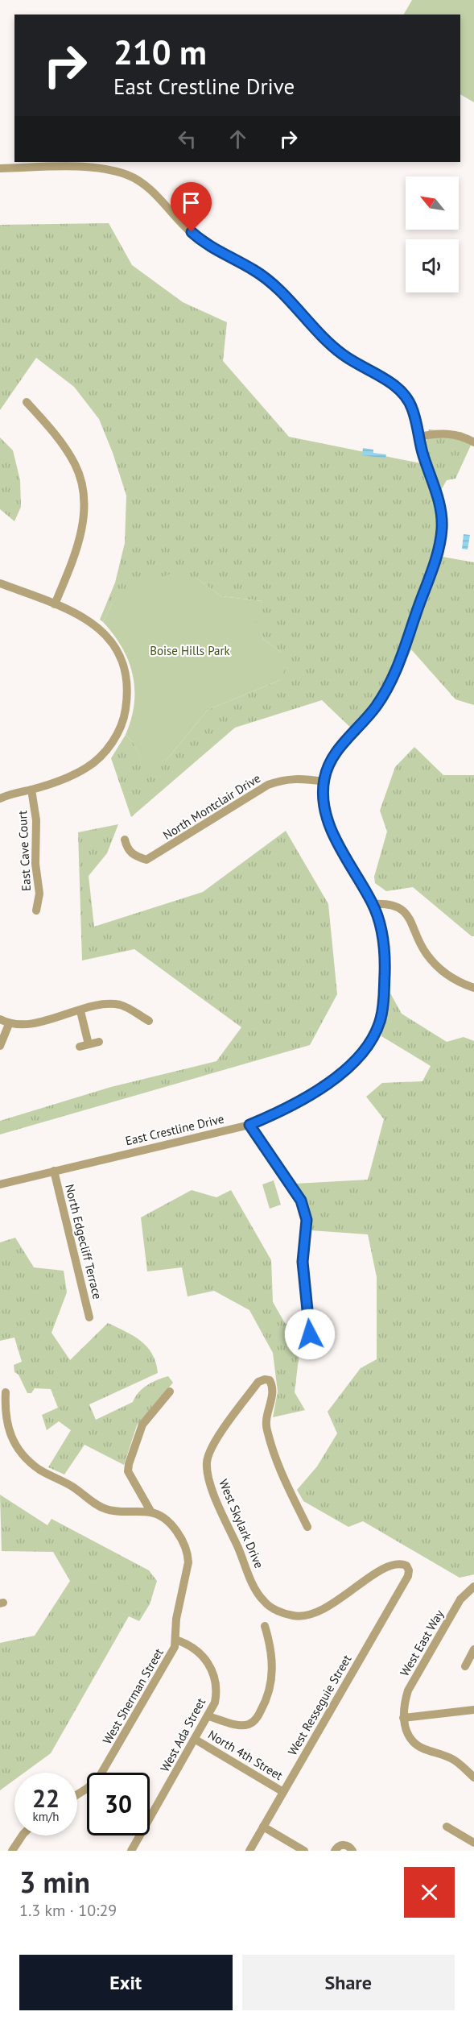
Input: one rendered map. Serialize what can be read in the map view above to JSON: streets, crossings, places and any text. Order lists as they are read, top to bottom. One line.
{"streets":{"street":["North Montclair Drive","East Cave Court","East Crestline Drive","North Edgecliff Terrace","West Skylark Drive","West East Way","West Sherman Street","West Resseguie Street","West Ada Street","North 4th Street"]},"crossings":[["North Montclair Drive","East Crestline Drive"],["East Crestline Drive","North Edgecliff Terrace"],["West Skylark Drive","West Resseguie Street"],["West Sherman Street","West Ada Street"],["West Resseguie Street","North 4th Street"],["West Ada Street","North 4th Street"]],"parks":["Boise Hills Park"],"north":"top left","page":{"turn":["210 m","East Crestline Drive"],"speed":"22 km/h","limit":"30","heading":["3 min","1.3 km · 10:29"],"buttons":["Exit","Share"]}}
